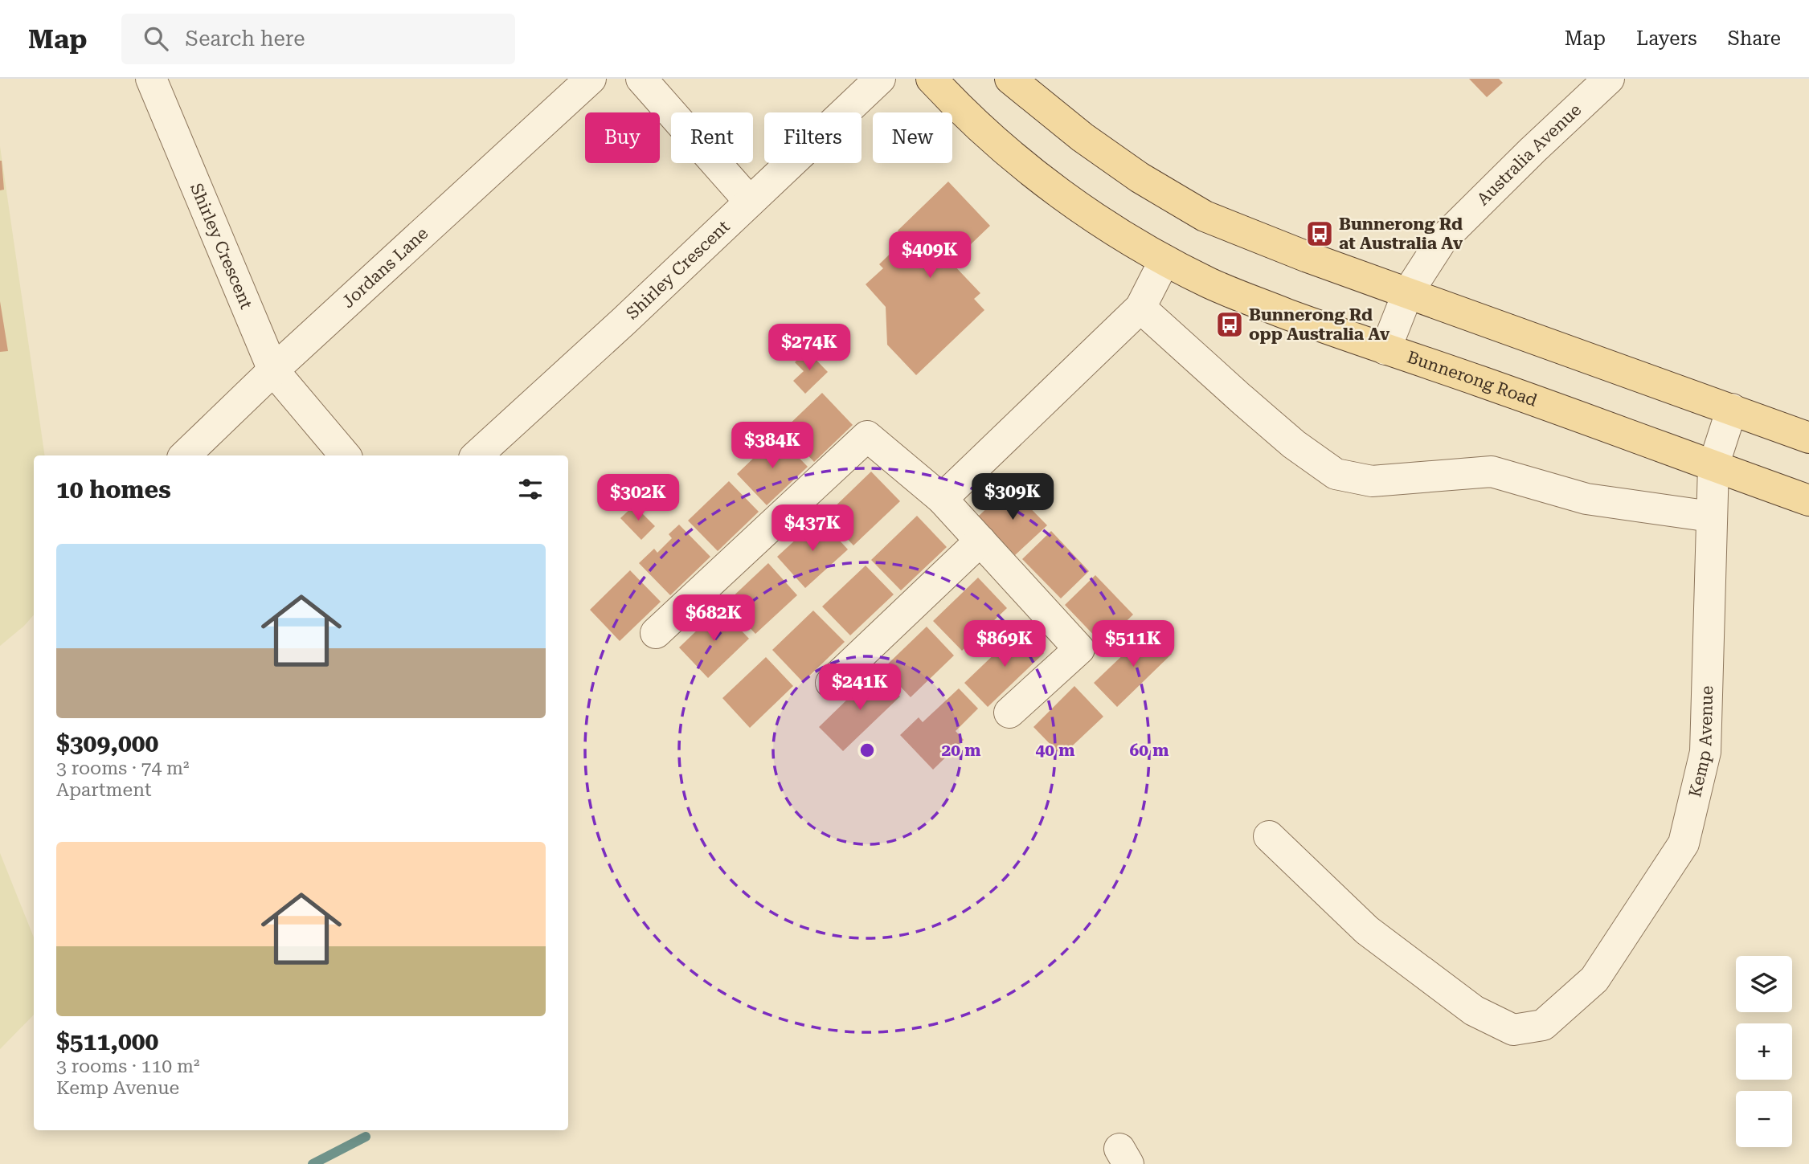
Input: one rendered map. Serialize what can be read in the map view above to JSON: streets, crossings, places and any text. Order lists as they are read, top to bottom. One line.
{"streets":{"main road":["Bunnerong Road"],"street":["Australia Avenue","Shirley Crescent","Jordans Lane","Kemp Avenue"]},"crossings":[["Australia Avenue","Bunnerong Road"],["Shirley Crescent","Jordans Lane"],["Bunnerong Road","Kemp Avenue"]],"places":{"bus stop":["Bunnerong Rd at Australia Av","Bunnerong Rd opp Australia Av"]},"page":{"header":"Map","search":"Search here","nav":["Map","Layers","Share"],"chip":["Buy","Rent","Filters","New"],"price":["$409K","$274K","$384K","$309K","$302K","$437K","$682K","$869K","$511K","$241K"],"heading":"10 homes","list":[{"name":"$309,000","note":"3 rooms · 74 m² · Apartment"},{"name":"$511,000","note":"3 rooms · 110 m² · Kemp Avenue"}],"map_buttons":["+","−"]},"rings":["20 m","40 m","60 m"]}
